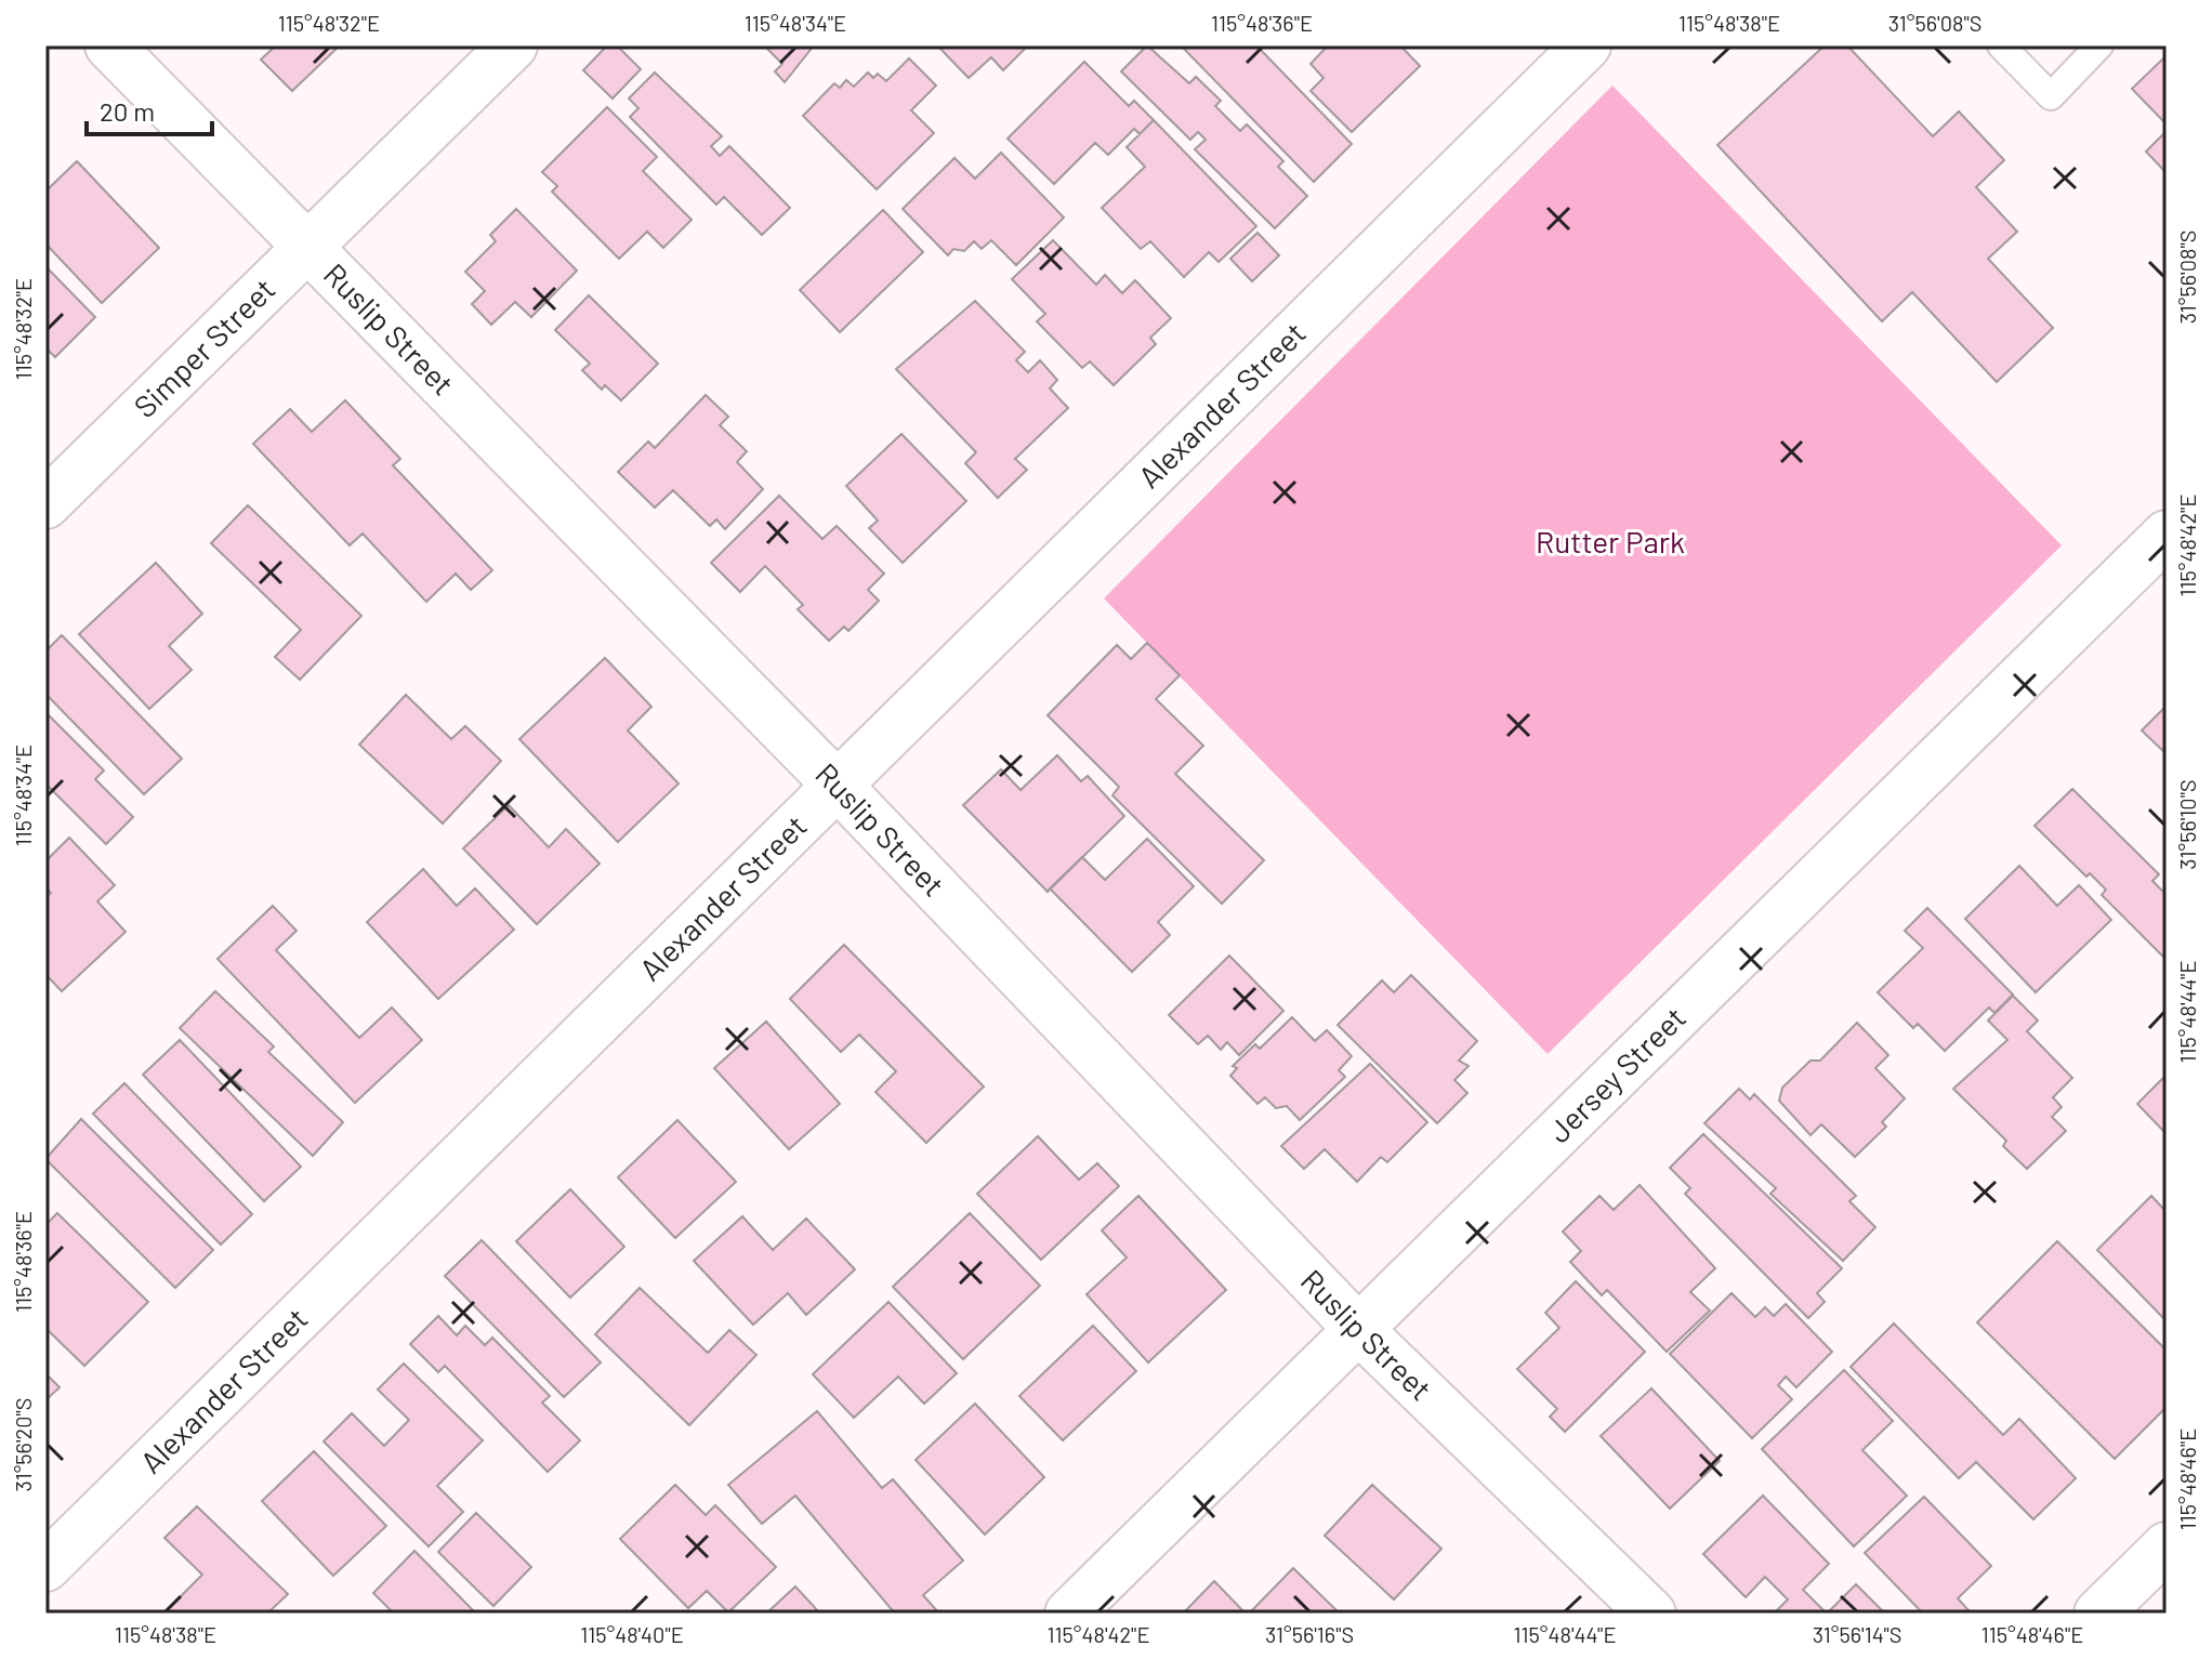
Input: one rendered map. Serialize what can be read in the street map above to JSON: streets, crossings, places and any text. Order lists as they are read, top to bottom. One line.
{"streets":{"street":["Ruslip Street","Simper Street","Alexander Street","Jersey Street"]},"crossings":[["Ruslip Street","Simper Street"],["Ruslip Street","Alexander Street"],["Ruslip Street","Jersey Street"]],"parks":["Rutter Park"],"scale_bar":"20 m","coordinates":["115°48'32\"E","115°48'34\"E","115°48'36\"E","115°48'38\"E","31°56'08\"S","115°48'42\"E","31°56'10\"S","115°48'44\"E","31°56'20\"S","115°48'46\"E","115°48'40\"E","31°56'16\"S","31°56'14\"S"]}
